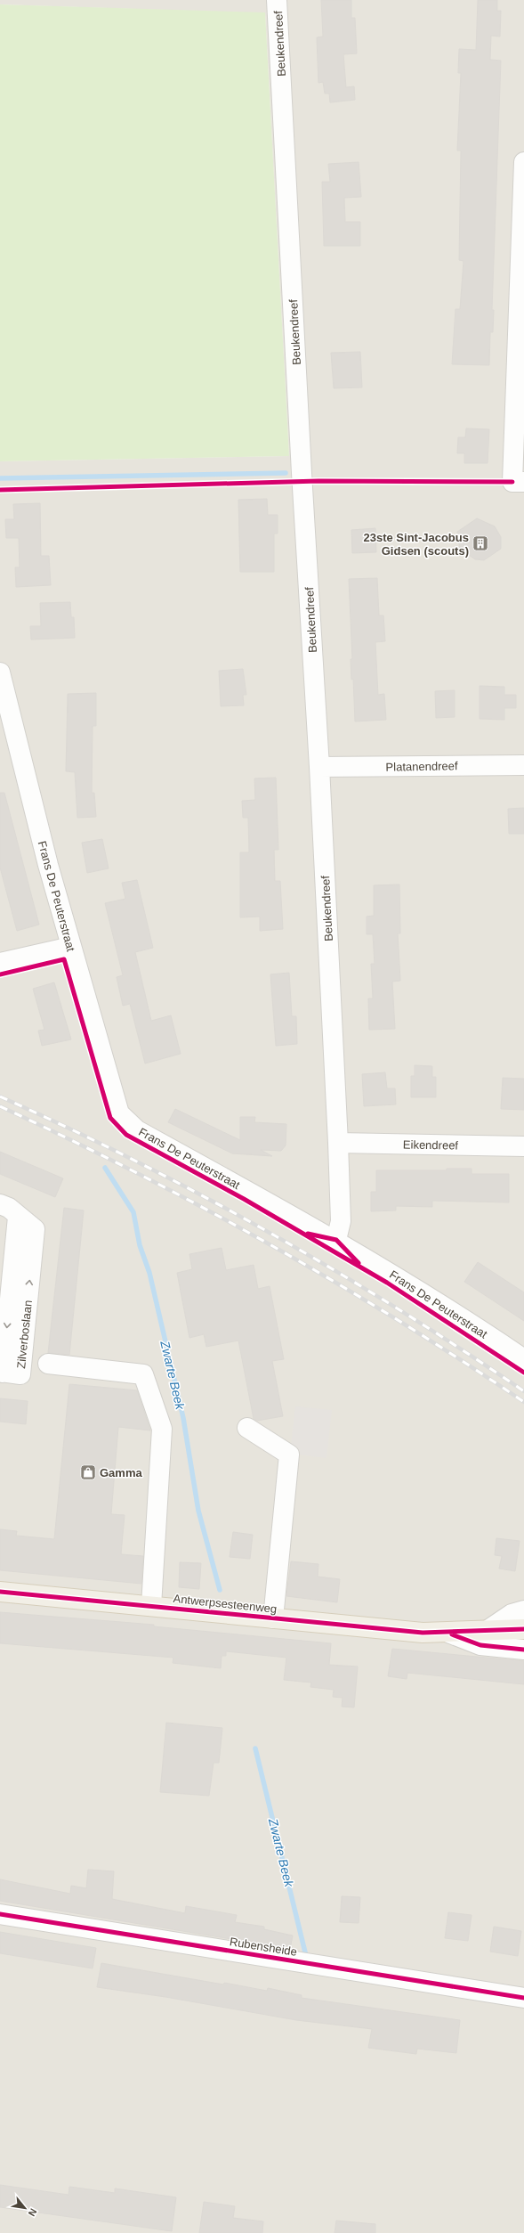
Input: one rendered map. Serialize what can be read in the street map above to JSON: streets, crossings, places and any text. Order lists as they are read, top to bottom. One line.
{"streets":{"main road":["Antwerpsesteenweg"],"street":["Beukendreef","Platanendreef","Frans De Peuterstraat","Eikendreef","Zilverboslaan","Rubensheide"]},"crossings":[["Beukendreef","Platanendreef"],["Beukendreef","Frans De Peuterstraat"],["Beukendreef","Eikendreef"]],"water":["Zwarte Beek"],"places":{"building":["23ste Sint-Jacobus Gidsen (scouts)"],"shop":["Gamma"]},"north":"bottom right"}
